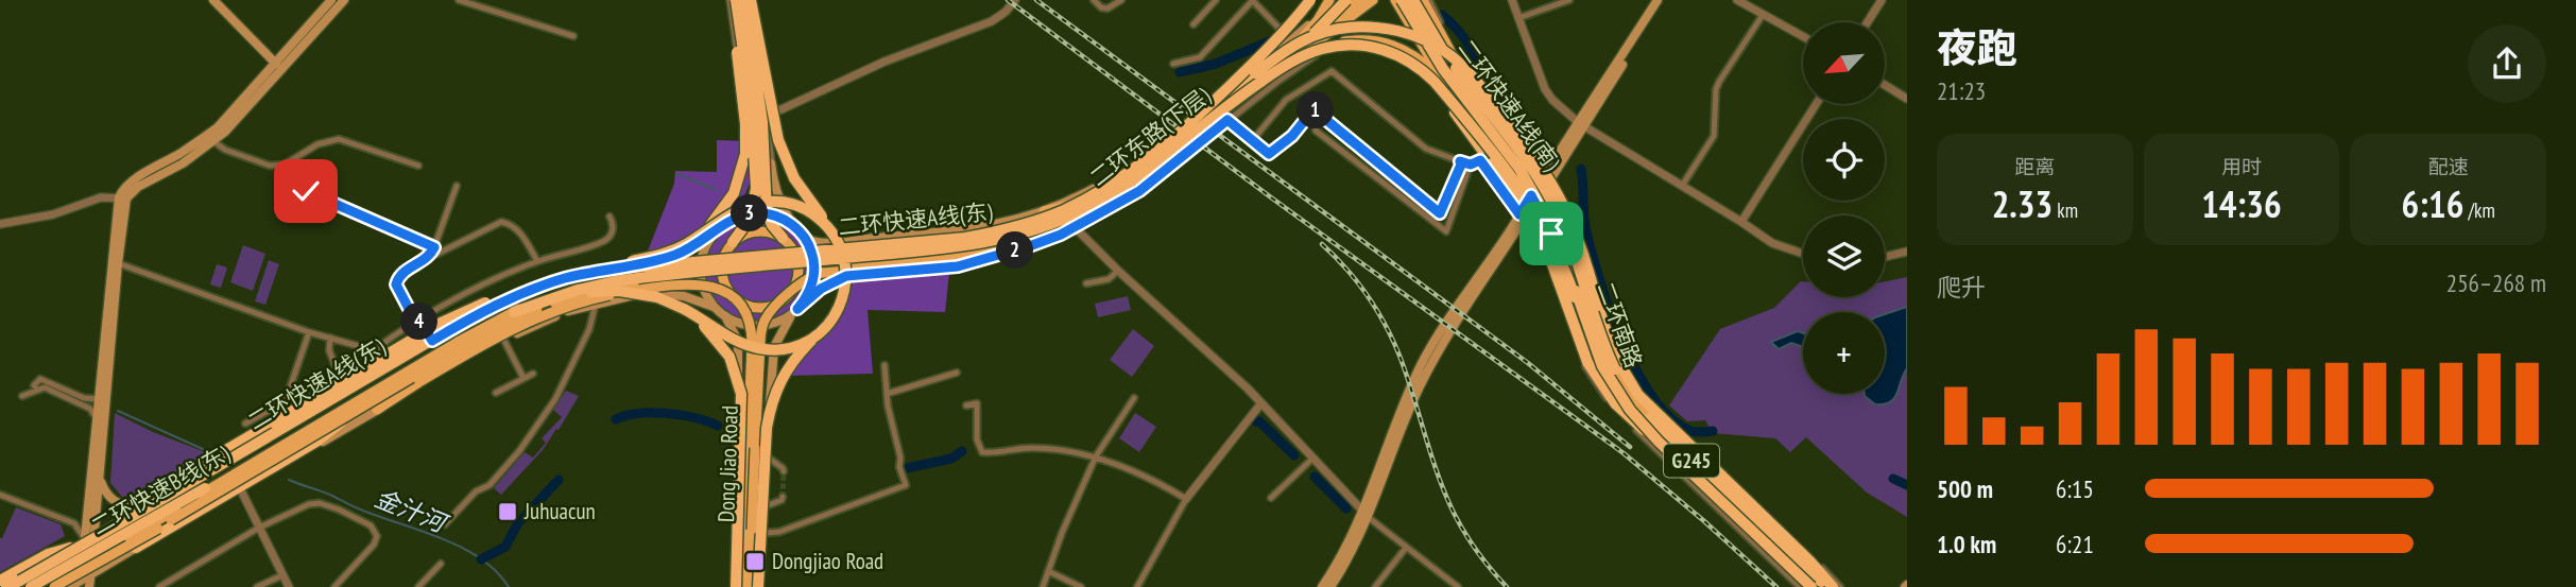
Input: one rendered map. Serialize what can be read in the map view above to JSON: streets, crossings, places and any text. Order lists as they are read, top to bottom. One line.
{"streets":{"highway":["二环快速A线(南)","二环快速A线(东)","二环快速B线(东)"],"main road":["二环东路(下层)","二环南路","G245","Dong Jiao Road"]},"crossings":[["二环快速A线(南)","二环南路"],["二环东路(下层)","G245"],["二环快速A线(东)","二环快速B线(东)"],["二环南路","G245"]],"water":["金汁河"],"places":{"transit":["Juhuacun","Dongjiao Road"]},"north":"bottom left","page":{"heading":["夜跑","21:23"],"map_buttons":"+","pins":["1","3","2","4"],"stats":[["距离","2.33 km"],["用时","14:36"],["配速","6:16 /km"]],"chart":["爬升","256–268 m"],"list":[{"name":"500 m","note":"6:15"},{"name":"1.0 km","note":"6:21"}]}}
